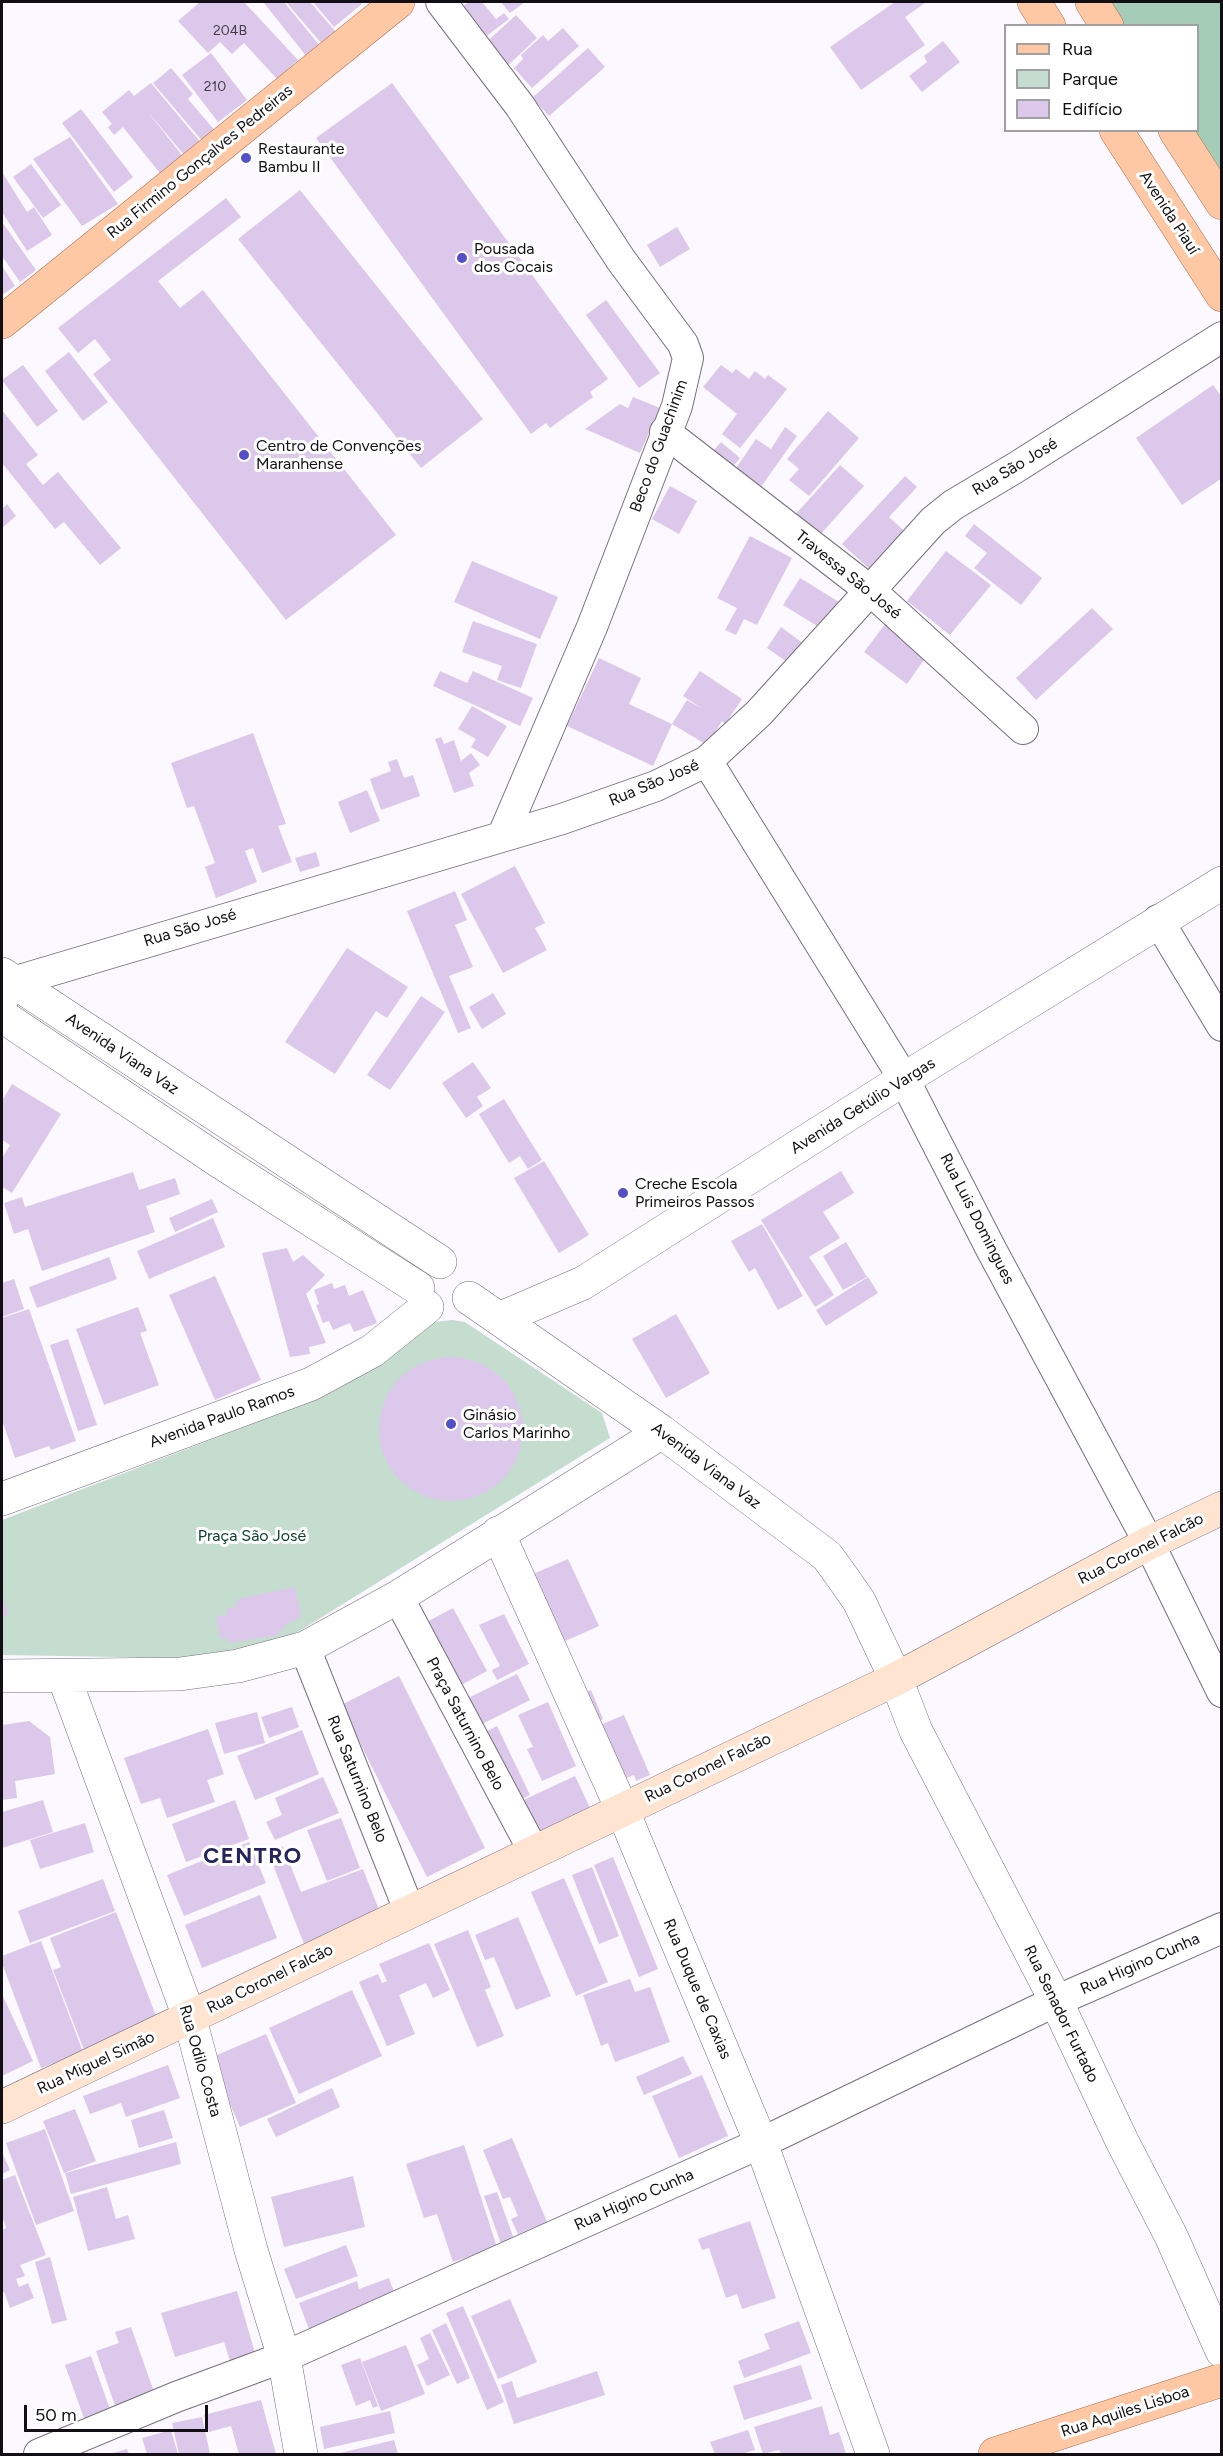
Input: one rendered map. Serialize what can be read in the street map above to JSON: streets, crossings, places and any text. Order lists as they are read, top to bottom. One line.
{"streets":{"main road":["Rua Firmino Gonçalves Pedreiras","Avenida Piauí","Rua Coronel Falcão","Rua Miguel Simão","Rua Aquiles Lisboa"],"street":["Beco do Guachinim","Rua São José","Travessa São José","Avenida Viana Vaz","Avenida Getúlio Vargas","Rua Luis Domingues","Avenida Paulo Ramos","Praça Saturnino Belo","Rua Saturnino Belo","Rua Higino Cunha","Rua Duque de Caxias","Rua Senador Furtado","Rua Odilo Costa"]},"crossings":[["Beco do Guachinim","Rua São José"],["Beco do Guachinim","Travessa São José"],["Rua São José","Travessa São José"],["Rua São José","Avenida Viana Vaz"],["Rua São José","Rua Luis Domingues"],["Avenida Viana Vaz","Avenida Getúlio Vargas"],["Avenida Viana Vaz","Avenida Paulo Ramos"],["Avenida Viana Vaz","Rua Coronel Falcão"],["Avenida Viana Vaz","Rua Senador Furtado"],["Avenida Getúlio Vargas","Rua Luis Domingues"],["Rua Luis Domingues","Rua Coronel Falcão"],["Rua Coronel Falcão","Praça Saturnino Belo"],["Rua Coronel Falcão","Rua Saturnino Belo"],["Rua Coronel Falcão","Rua Duque de Caxias"],["Rua Coronel Falcão","Rua Senador Furtado"],["Rua Coronel Falcão","Rua Odilo Costa"],["Rua Coronel Falcão","Rua Miguel Simão"],["Rua Higino Cunha","Rua Duque de Caxias"],["Rua Higino Cunha","Rua Senador Furtado"],["Rua Higino Cunha","Rua Odilo Costa"],["Rua Odilo Costa","Rua Miguel Simão"]],"districts":["CENTRO"],"parks":["Praça São José"],"places":["Restaurante Bambu II","Pousada dos Cocais","Centro de Convenções Maranhense","Creche Escola Primeiros Passos","Ginásio Carlos Marinho"],"house_numbers":["204B","210"],"legend":["Rua","Parque","Edifício"],"scale_bar":"50 m"}
